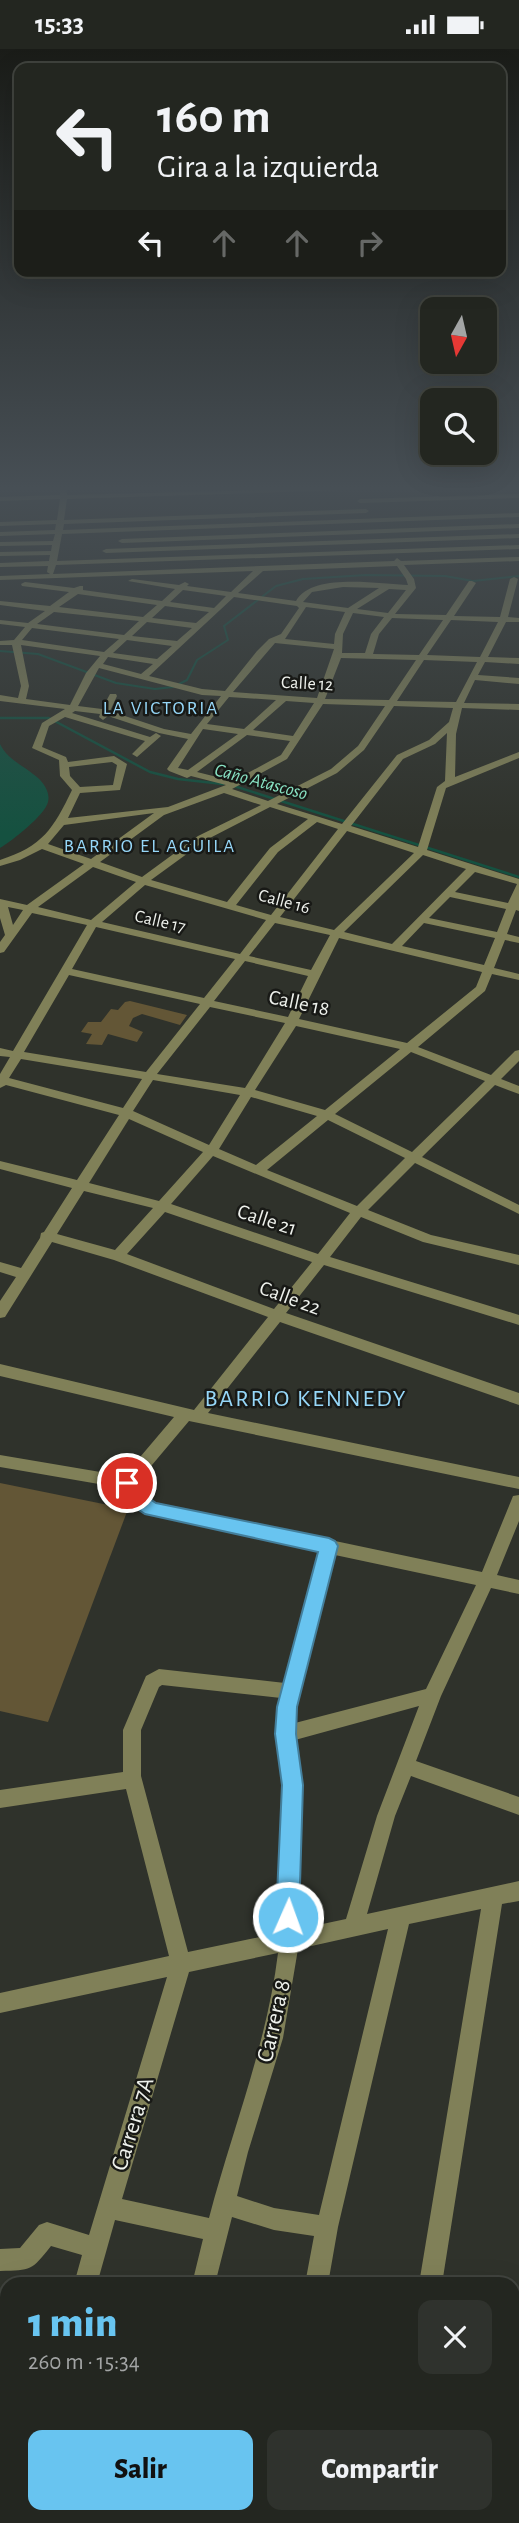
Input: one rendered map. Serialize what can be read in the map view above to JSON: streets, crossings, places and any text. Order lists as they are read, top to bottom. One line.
{"streets":{"street":["Calle 12","Calle 16","Calle 17","Calle 18","Calle 21","Calle 22","Carrera 8","Carrera 7A"]},"districts":["LA VICTORIA","BARRIO EL AGUILA","BARRIO KENNEDY"],"water":["Caño Atascoso"],"north":"bottom","page":{"status":"15:33","turn":["160 m","Gira a la izquierda"],"heading":["1 min","260 m · 15:34"],"buttons":["Salir","Compartir"]}}
